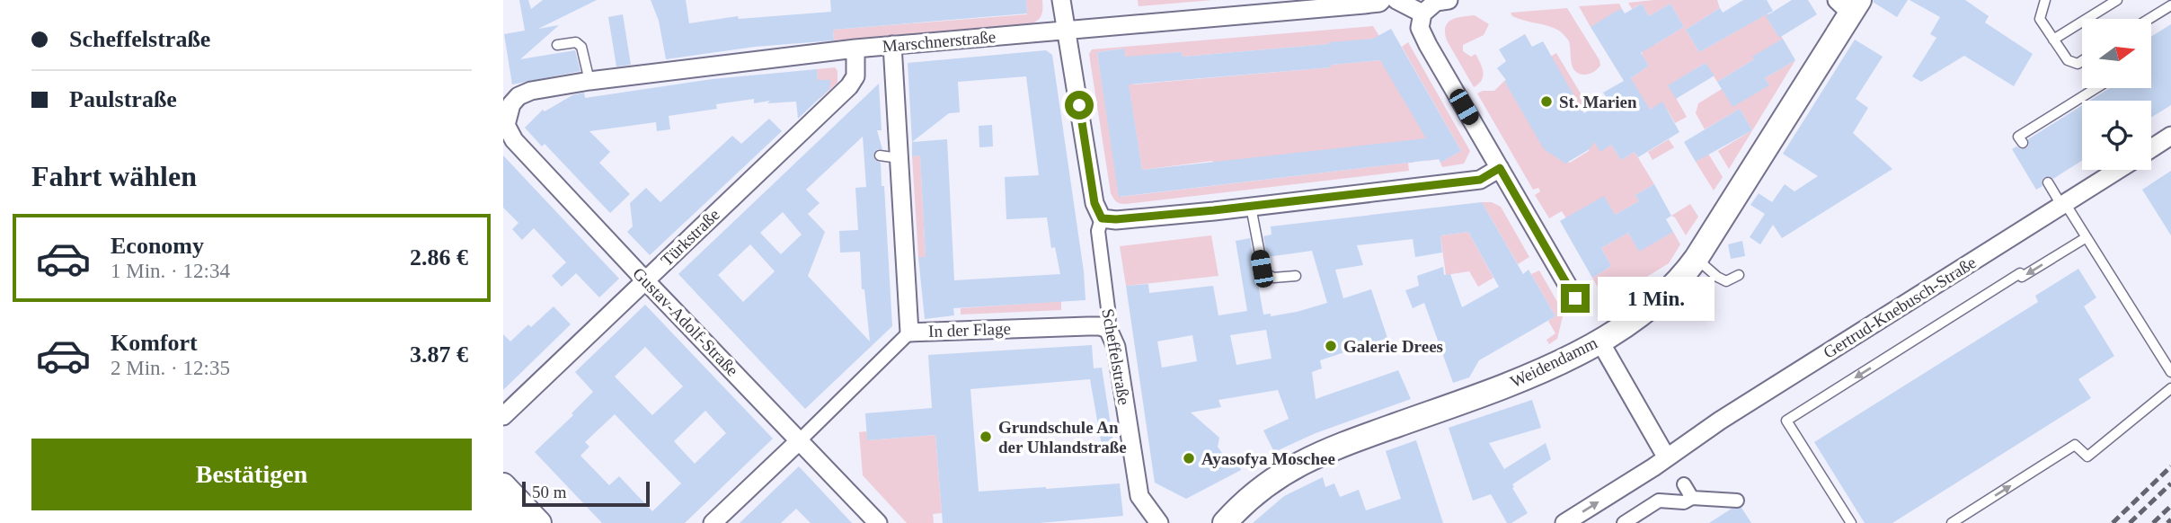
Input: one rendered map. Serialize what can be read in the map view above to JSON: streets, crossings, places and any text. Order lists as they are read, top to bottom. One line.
{"streets":{"main road":["Weidendamm"],"street":["Marschnerstraße","Türkstraße","Gertrud-Knebusch-Straße","Gustav-Adolf-Straße","In der Flage","Scheffelstraße"]},"crossings":[["Marschnerstraße","Türkstraße"],["Marschnerstraße","Gustav-Adolf-Straße"],["Marschnerstraße","Scheffelstraße"],["Türkstraße","Gustav-Adolf-Straße"],["Gustav-Adolf-Straße","In der Flage"],["In der Flage","Scheffelstraße"]],"places":["St. Marien","Galerie Drees","Grundschule An der Uhlandstraße","Ayasofya Moschee"],"scale_bar":"50 m","north":"right","page":{"banner":["Scheffelstraße","Paulstraße"],"heading":"Fahrt wählen","list":[{"name":"Economy","note":"1 Min. · 12:34","value":"2.86 €"},{"name":"Komfort","note":"2 Min. · 12:35","value":"3.87 €"}],"bubble":"1 Min.","buttons":"Bestätigen","scale":"50 m"}}
